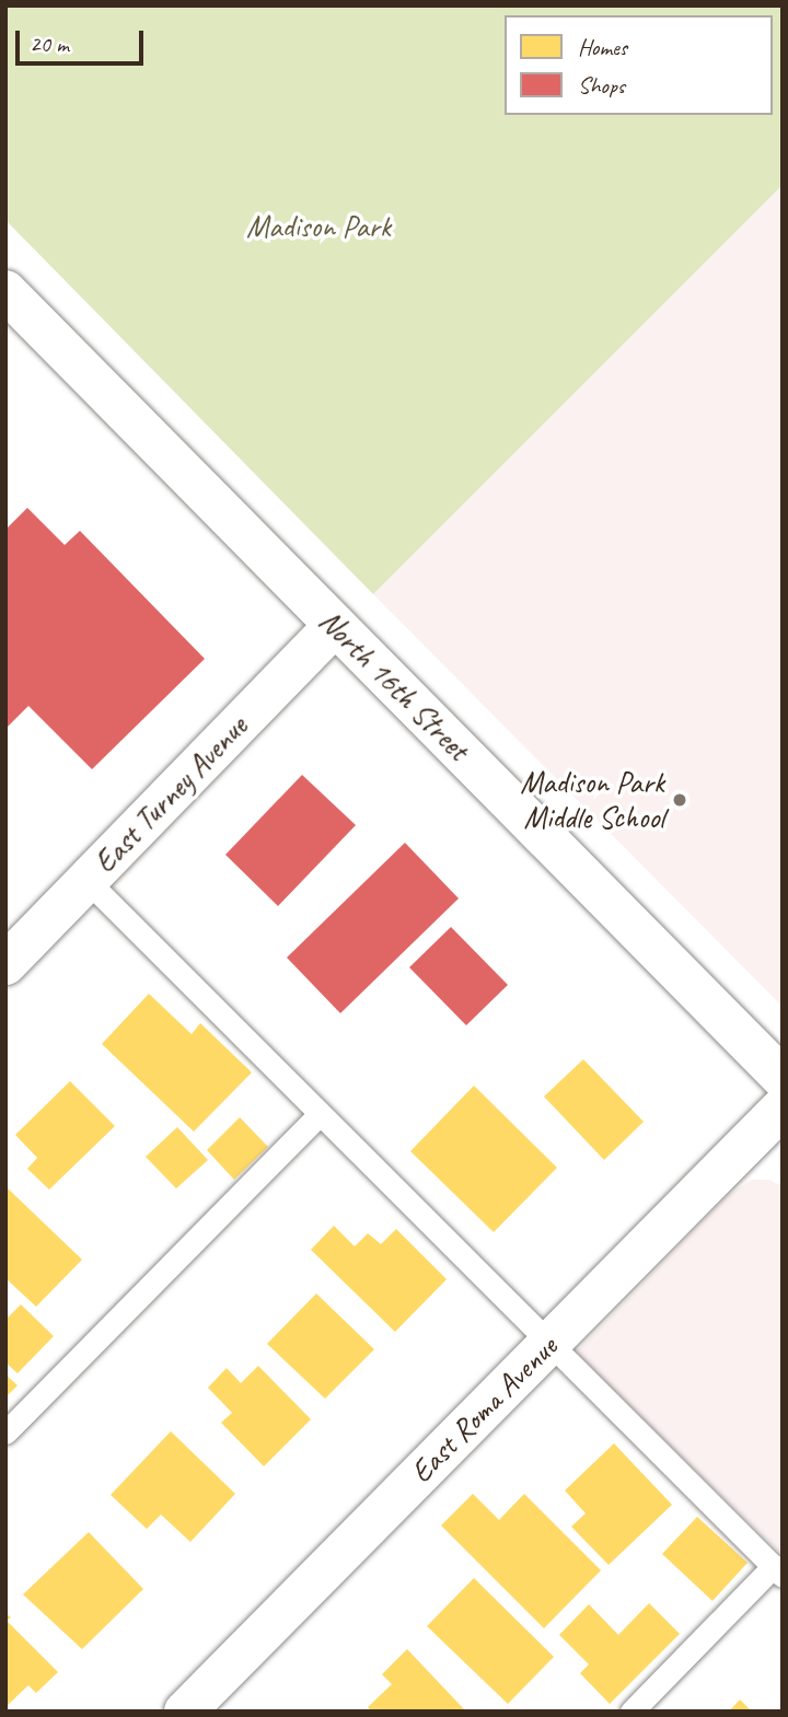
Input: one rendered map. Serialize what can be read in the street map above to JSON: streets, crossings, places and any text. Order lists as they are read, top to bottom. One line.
{"streets":{"street":["North 16th Street","East Turney Avenue","East Roma Avenue"]},"crossings":[["North 16th Street","East Turney Avenue"]],"parks":["Madison Park"],"places":["Madison Park Middle School"],"legend":["Homes","Shops"],"scale_bar":"20 m"}
